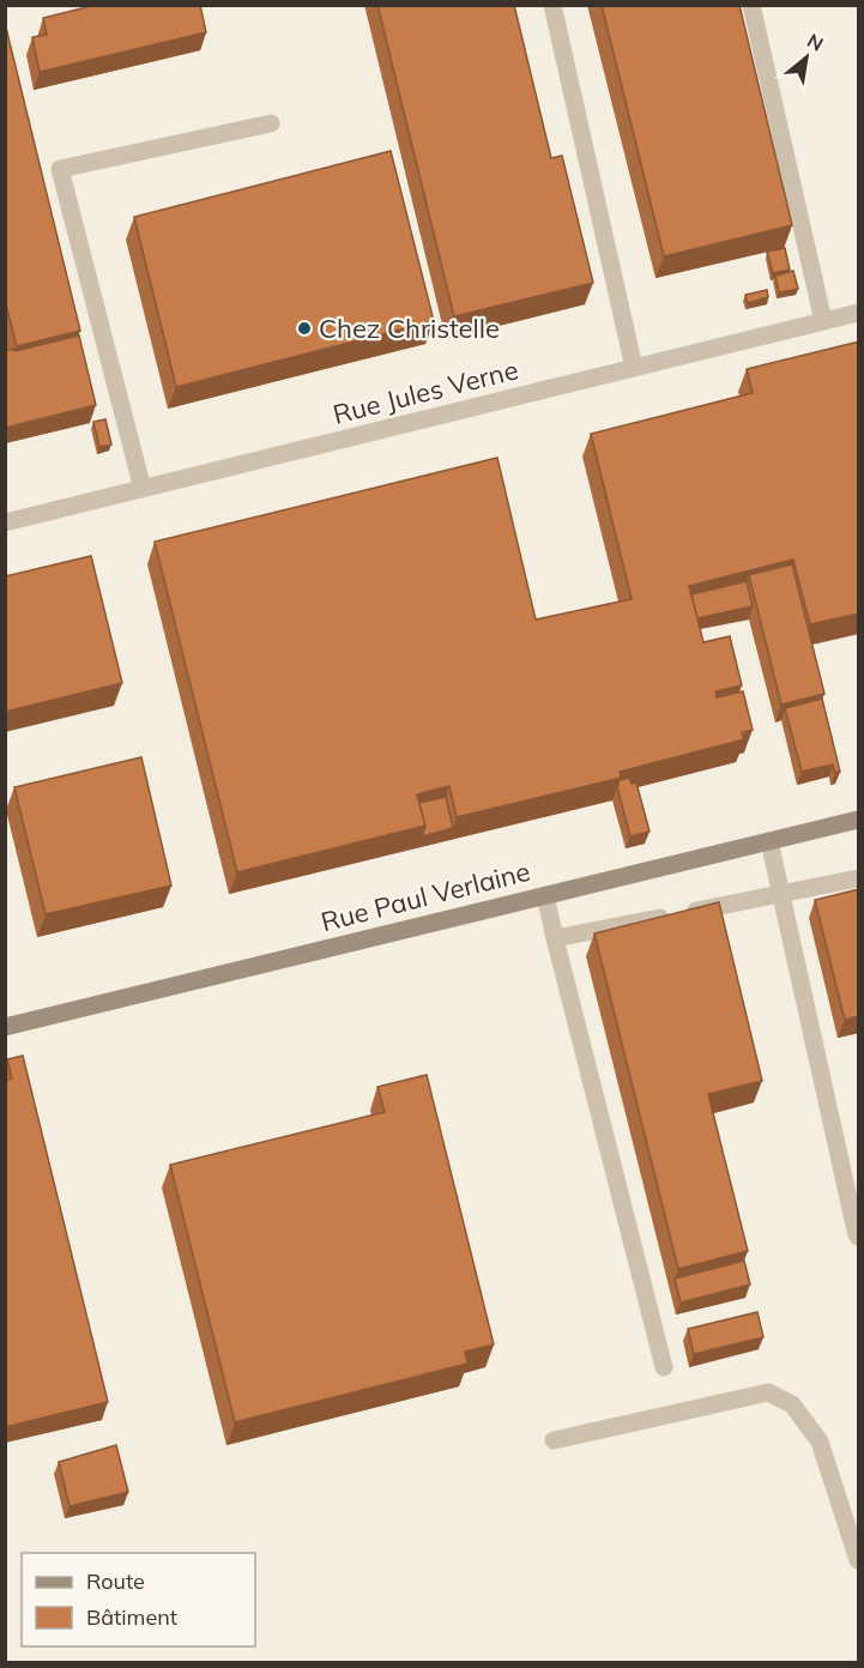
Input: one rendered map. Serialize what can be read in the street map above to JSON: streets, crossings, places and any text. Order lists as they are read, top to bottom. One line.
{"streets":{"street":["Rue Paul Verlaine"],"lane":["Rue Jules Verne"]},"places":["Chez Christelle"],"legend":["Route","Bâtiment"],"north":"top right"}
